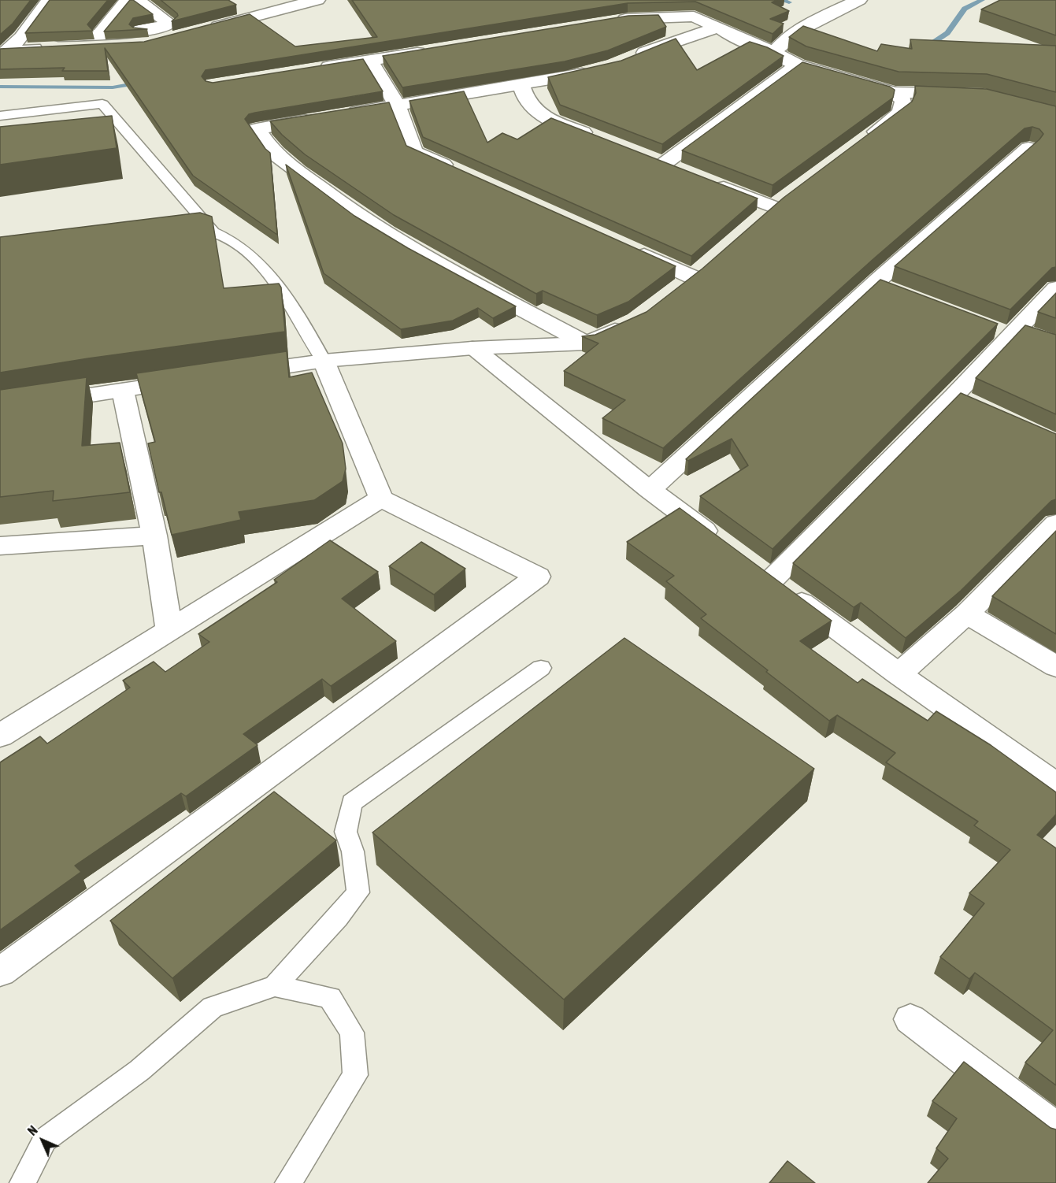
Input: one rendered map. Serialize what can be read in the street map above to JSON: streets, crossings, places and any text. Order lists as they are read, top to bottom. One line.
{"north":"top left"}
